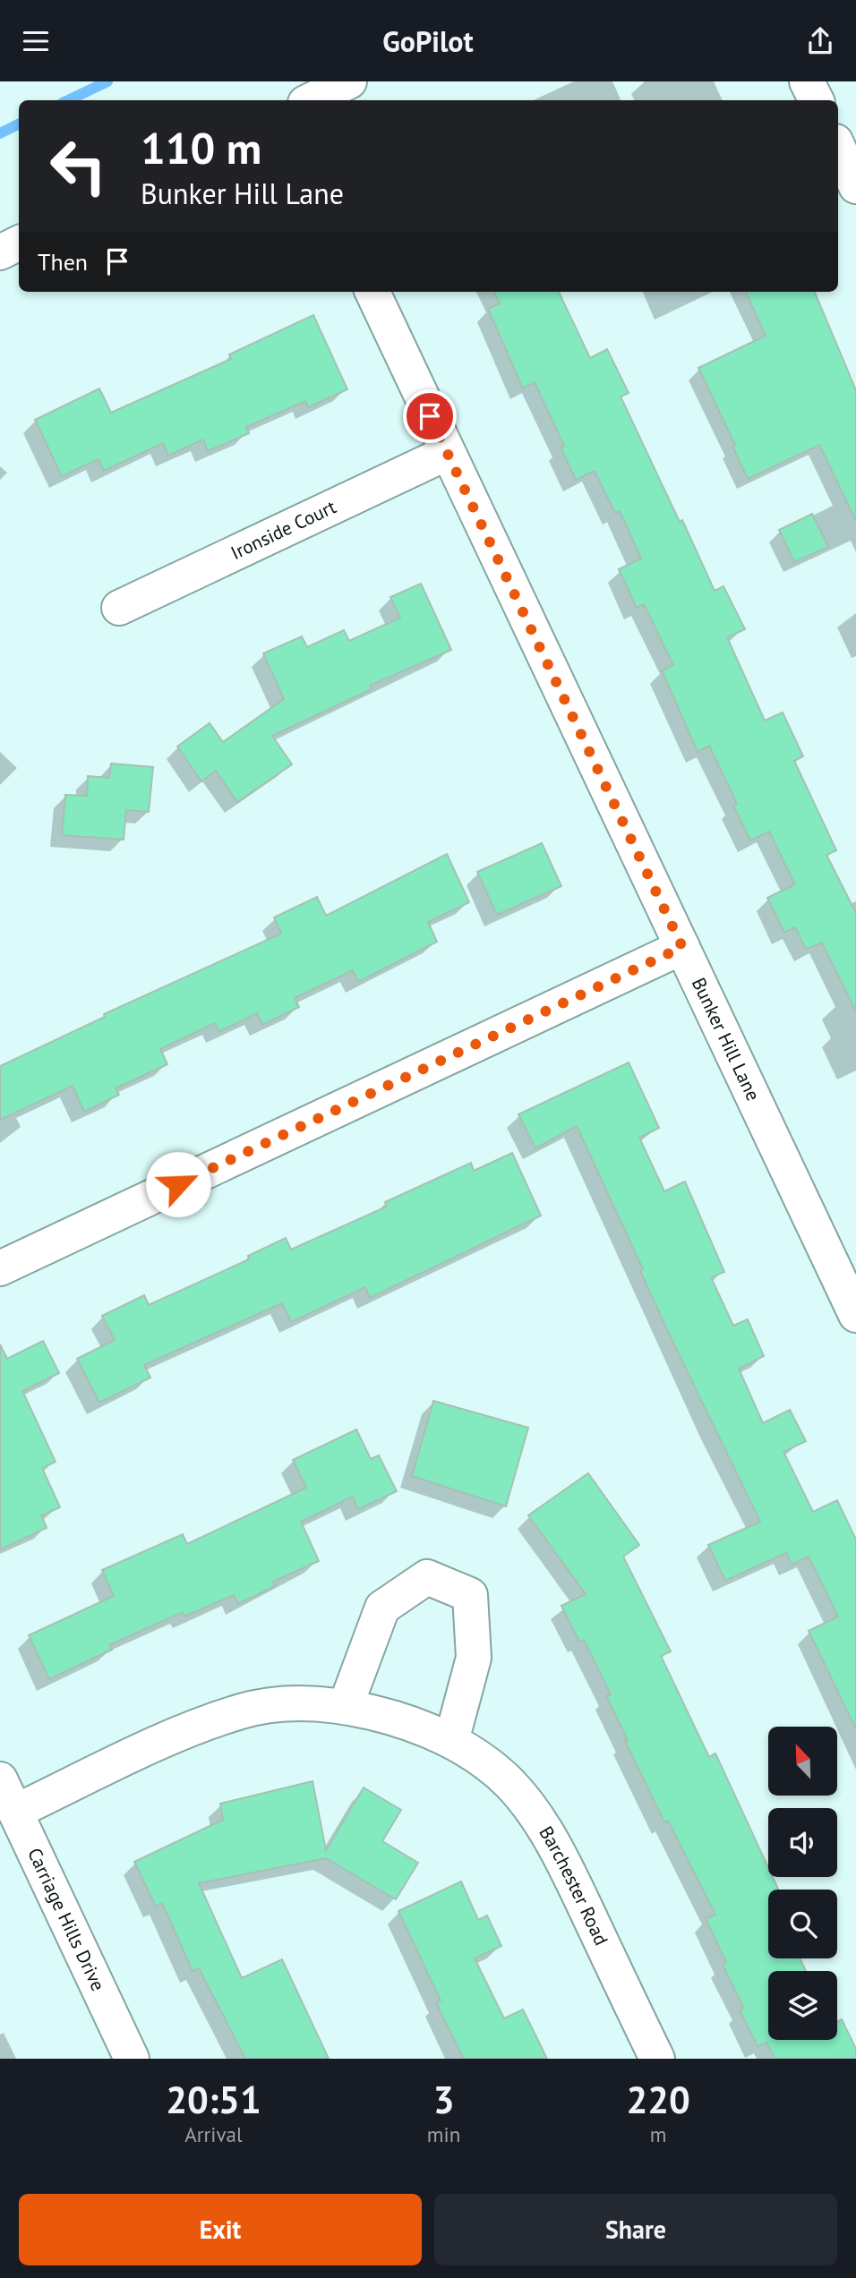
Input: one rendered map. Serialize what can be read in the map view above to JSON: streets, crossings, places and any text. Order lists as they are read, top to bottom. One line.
{"streets":{"street":["Ironside Court","Bunker Hill Lane","Barchester Road","Carriage Hills Drive"]},"crossings":[["Ironside Court","Bunker Hill Lane"],["Barchester Road","Carriage Hills Drive"]],"north":"top left","page":{"header":"GoPilot","turn":["110 m","Bunker Hill Lane"],"then":"Then","eta":["20:51","Arrival","3","min","220","m"],"buttons":["Exit","Share"]}}
